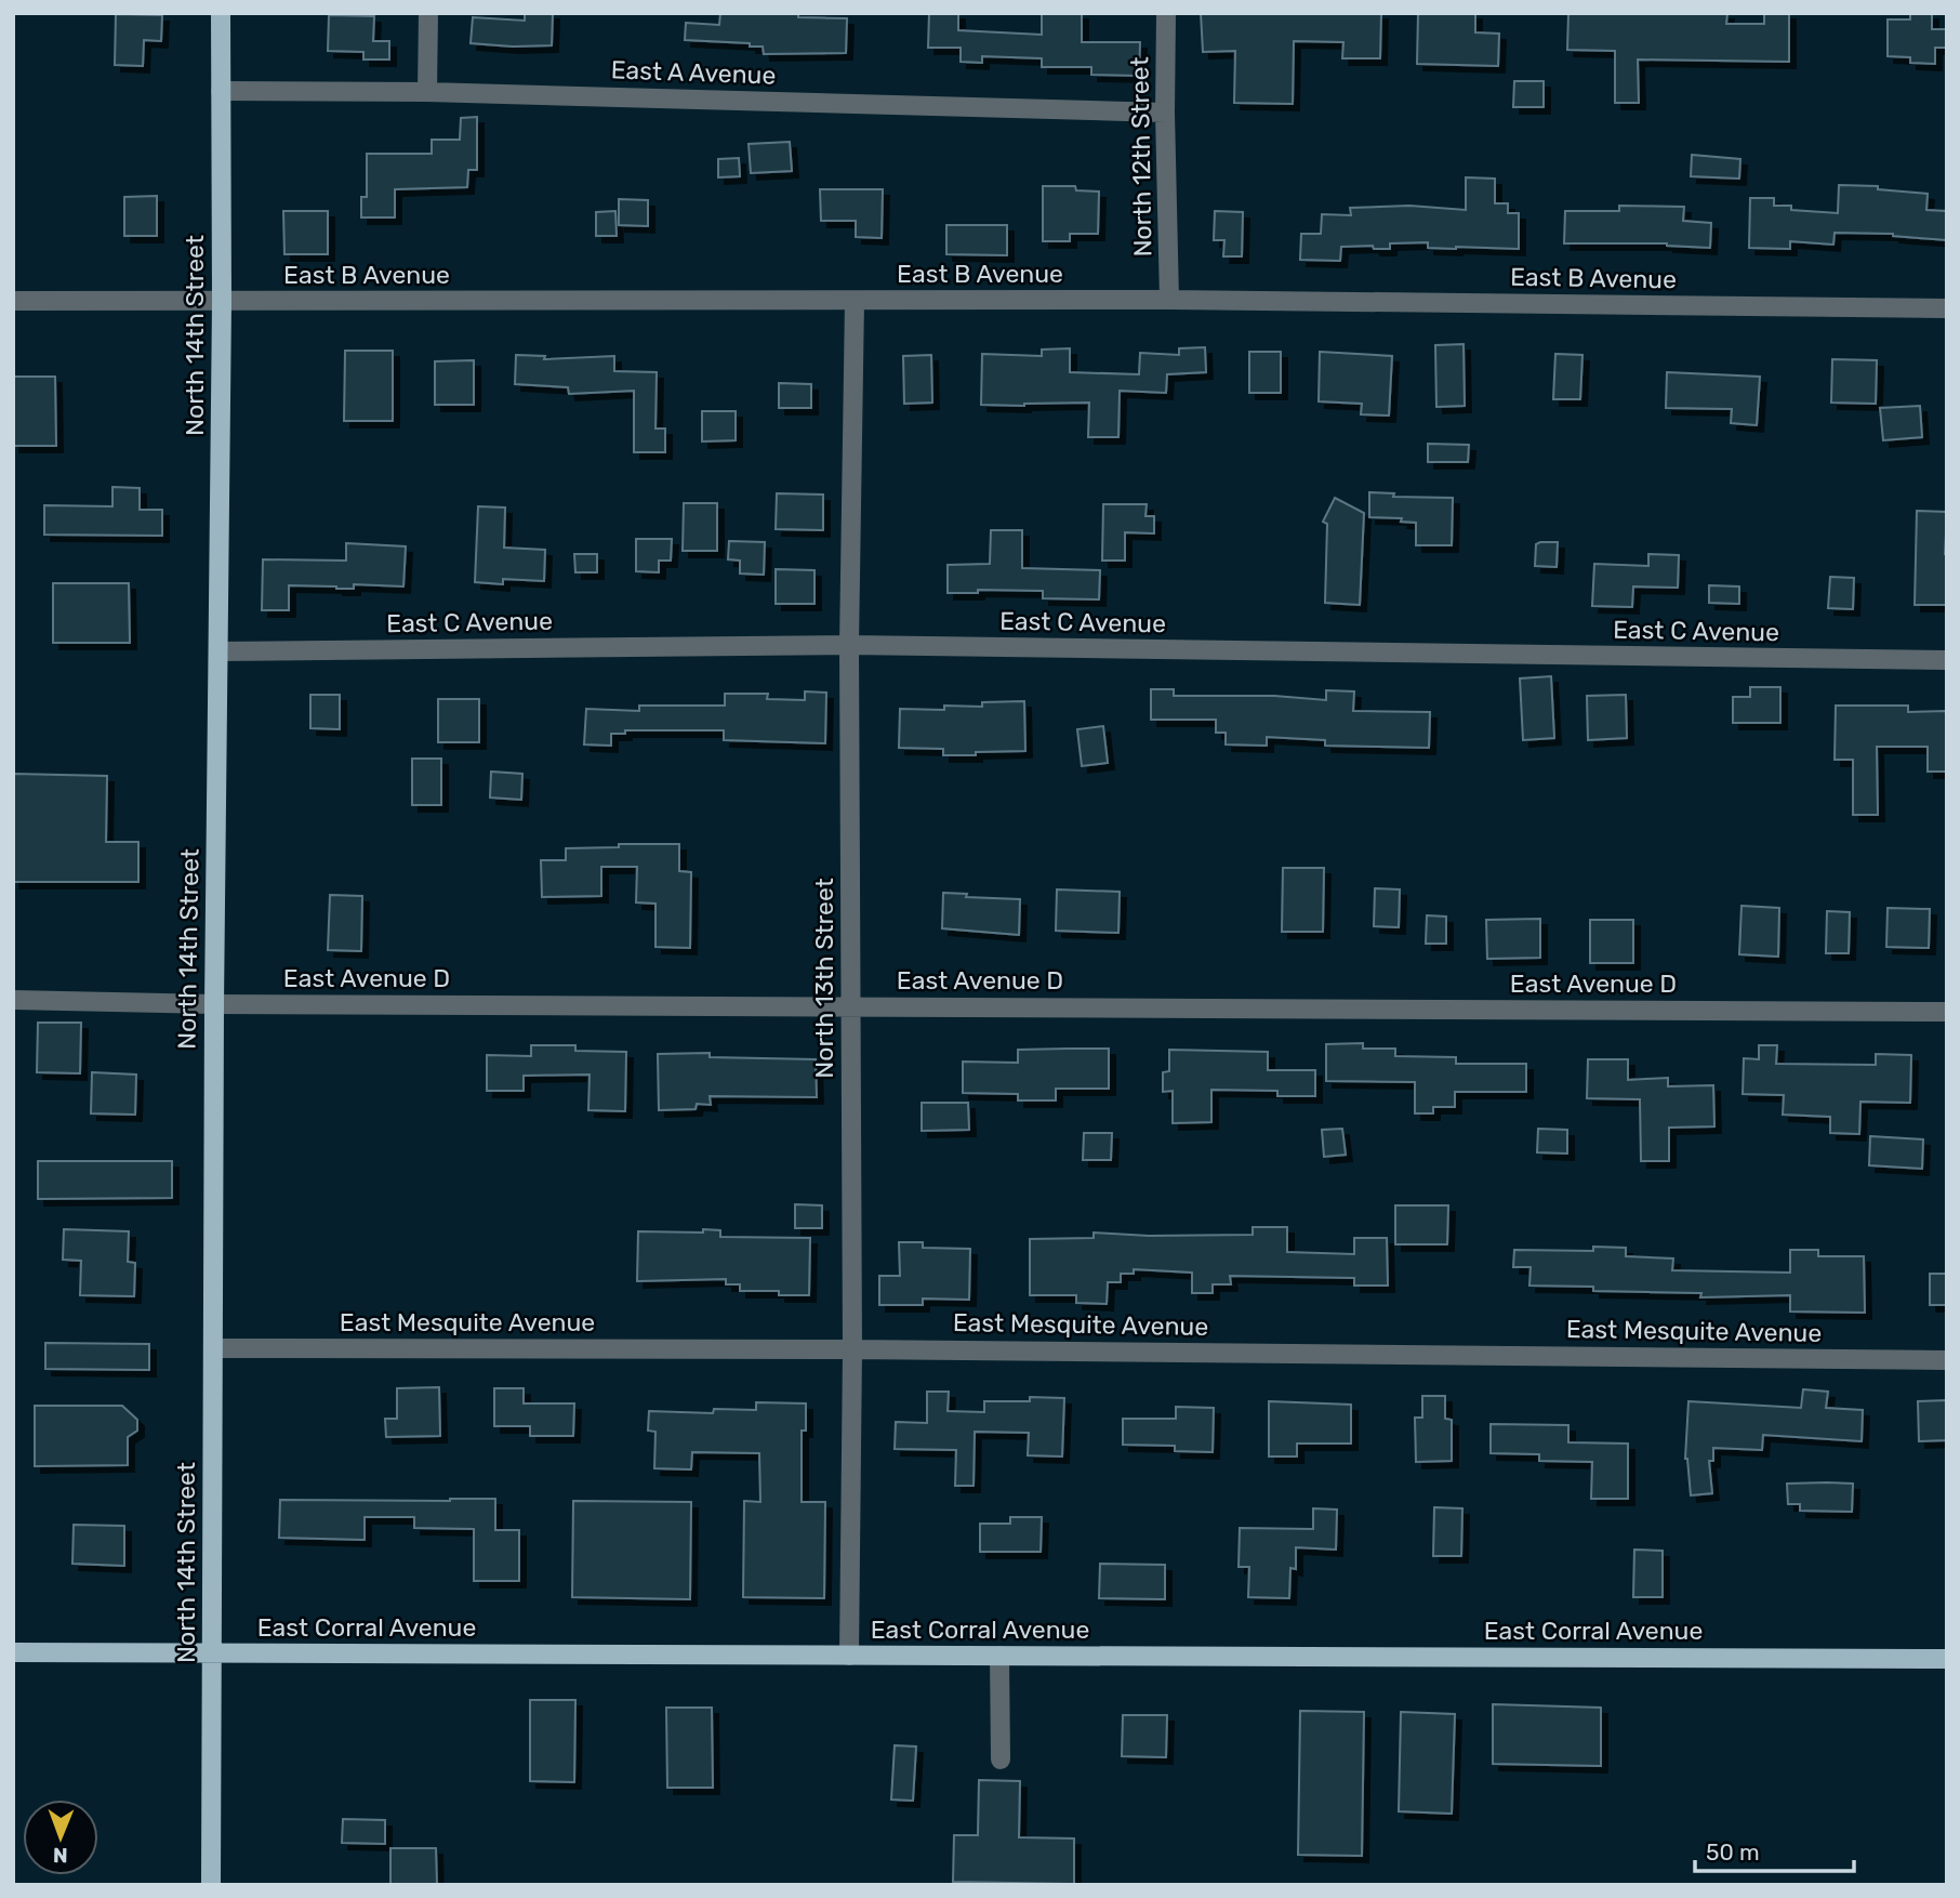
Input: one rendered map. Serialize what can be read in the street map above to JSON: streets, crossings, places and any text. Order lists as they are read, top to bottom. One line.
{"streets":{"main road":["North 14th Street","East Corral Avenue"],"street":["East A Avenue","North 12th Street","East B Avenue","East C Avenue","East Avenue D","North 13th Street","East Mesquite Avenue"]},"crossings":[["East A Avenue","North 12th Street"],["East A Avenue","North 14th Street"],["North 12th Street","East B Avenue"],["East B Avenue","North 14th Street"],["East B Avenue","North 13th Street"],["North 14th Street","East C Avenue"],["North 14th Street","East Avenue D"],["North 14th Street","East Mesquite Avenue"],["North 14th Street","East Corral Avenue"],["East C Avenue","North 13th Street"],["East Avenue D","North 13th Street"],["North 13th Street","East Mesquite Avenue"],["North 13th Street","East Corral Avenue"]],"scale_bar":"50 m","north":"bottom"}
